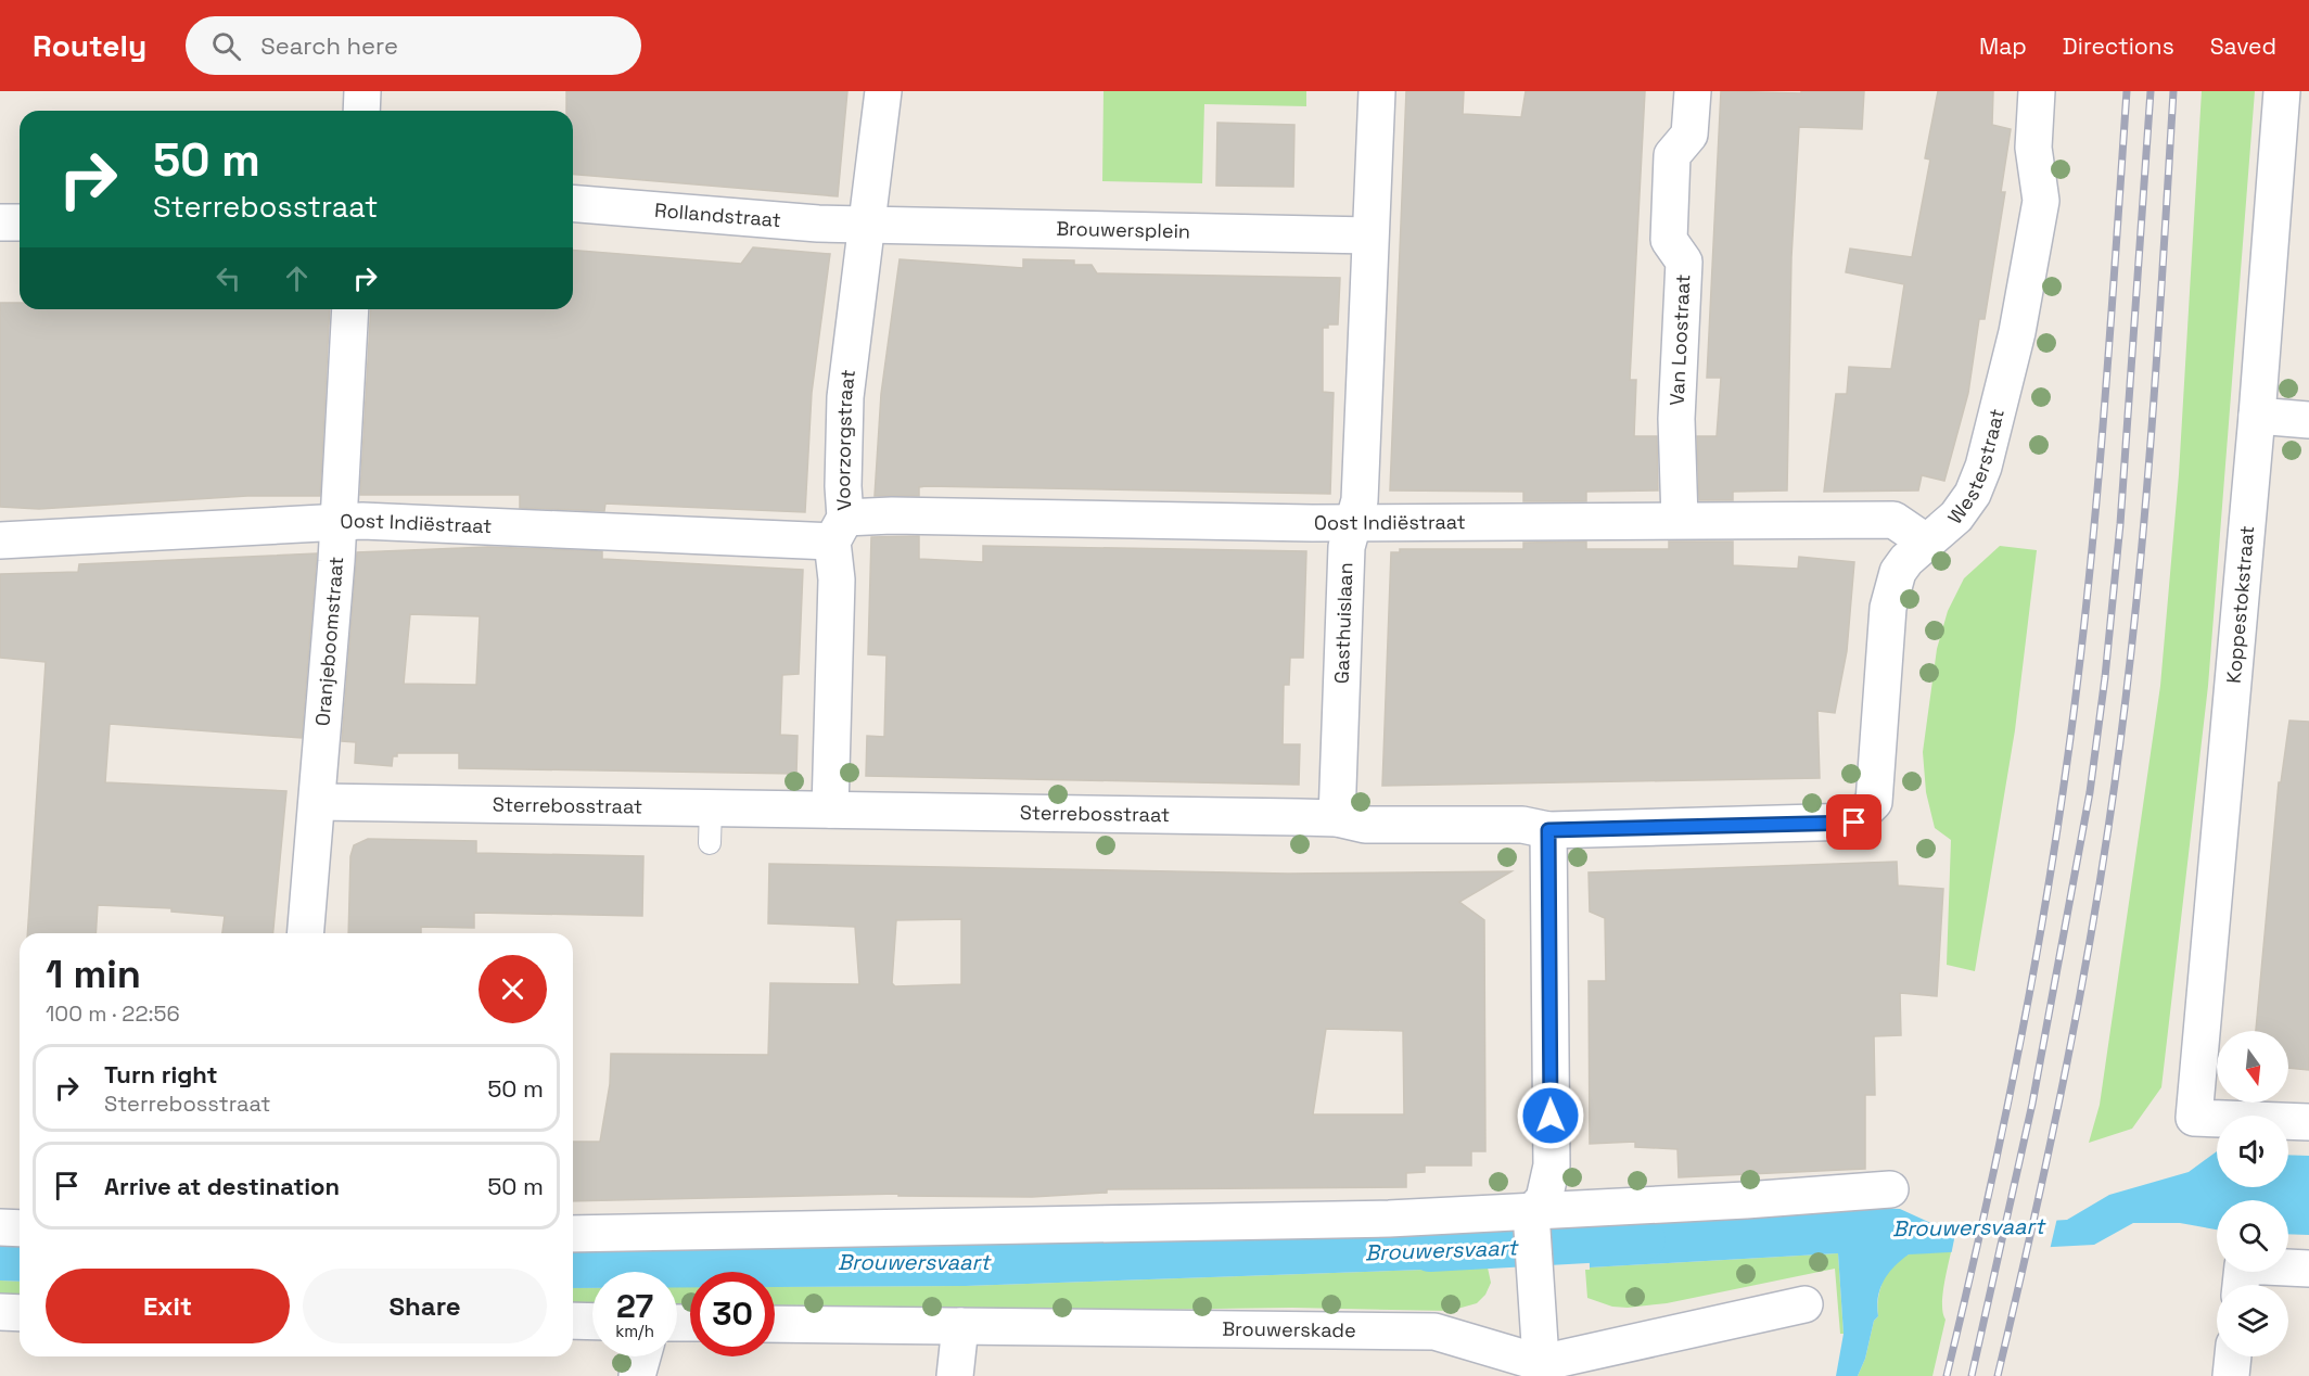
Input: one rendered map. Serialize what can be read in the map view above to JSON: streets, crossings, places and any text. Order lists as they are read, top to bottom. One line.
{"streets":{"street":["Rollandstraat","Brouwersplein","Van Loostraat","Voorzorgstraat","Westerstraat","Oost Indiëstraat","Koppestokstraat","Gasthuislaan","Oranjeboomstraat","Sterrebosstraat","Brouwerskade"]},"crossings":[["Rollandstraat","Brouwersplein"],["Rollandstraat","Voorzorgstraat"],["Brouwersplein","Voorzorgstraat"],["Brouwersplein","Gasthuislaan"],["Van Loostraat","Oost Indiëstraat"],["Voorzorgstraat","Oost Indiëstraat"],["Voorzorgstraat","Sterrebosstraat"],["Westerstraat","Oost Indiëstraat"],["Westerstraat","Sterrebosstraat"],["Oost Indiëstraat","Gasthuislaan"],["Oost Indiëstraat","Oranjeboomstraat"],["Gasthuislaan","Sterrebosstraat"],["Oranjeboomstraat","Sterrebosstraat"]],"water":["Brouwersvaart"],"north":"bottom","page":{"header":"Routely","search":"Search here","nav":["Map","Directions","Saved"],"turn":["50 m","Sterrebosstraat"],"heading":["1 min","100 m · 22:56"],"list":[{"name":"Turn right","note":"Sterrebosstraat","value":"50 m"},{"name":"Arrive at destination","value":"50 m"}],"buttons":["Exit","Share"],"speed":"27 km/h","limit":"30"}}
